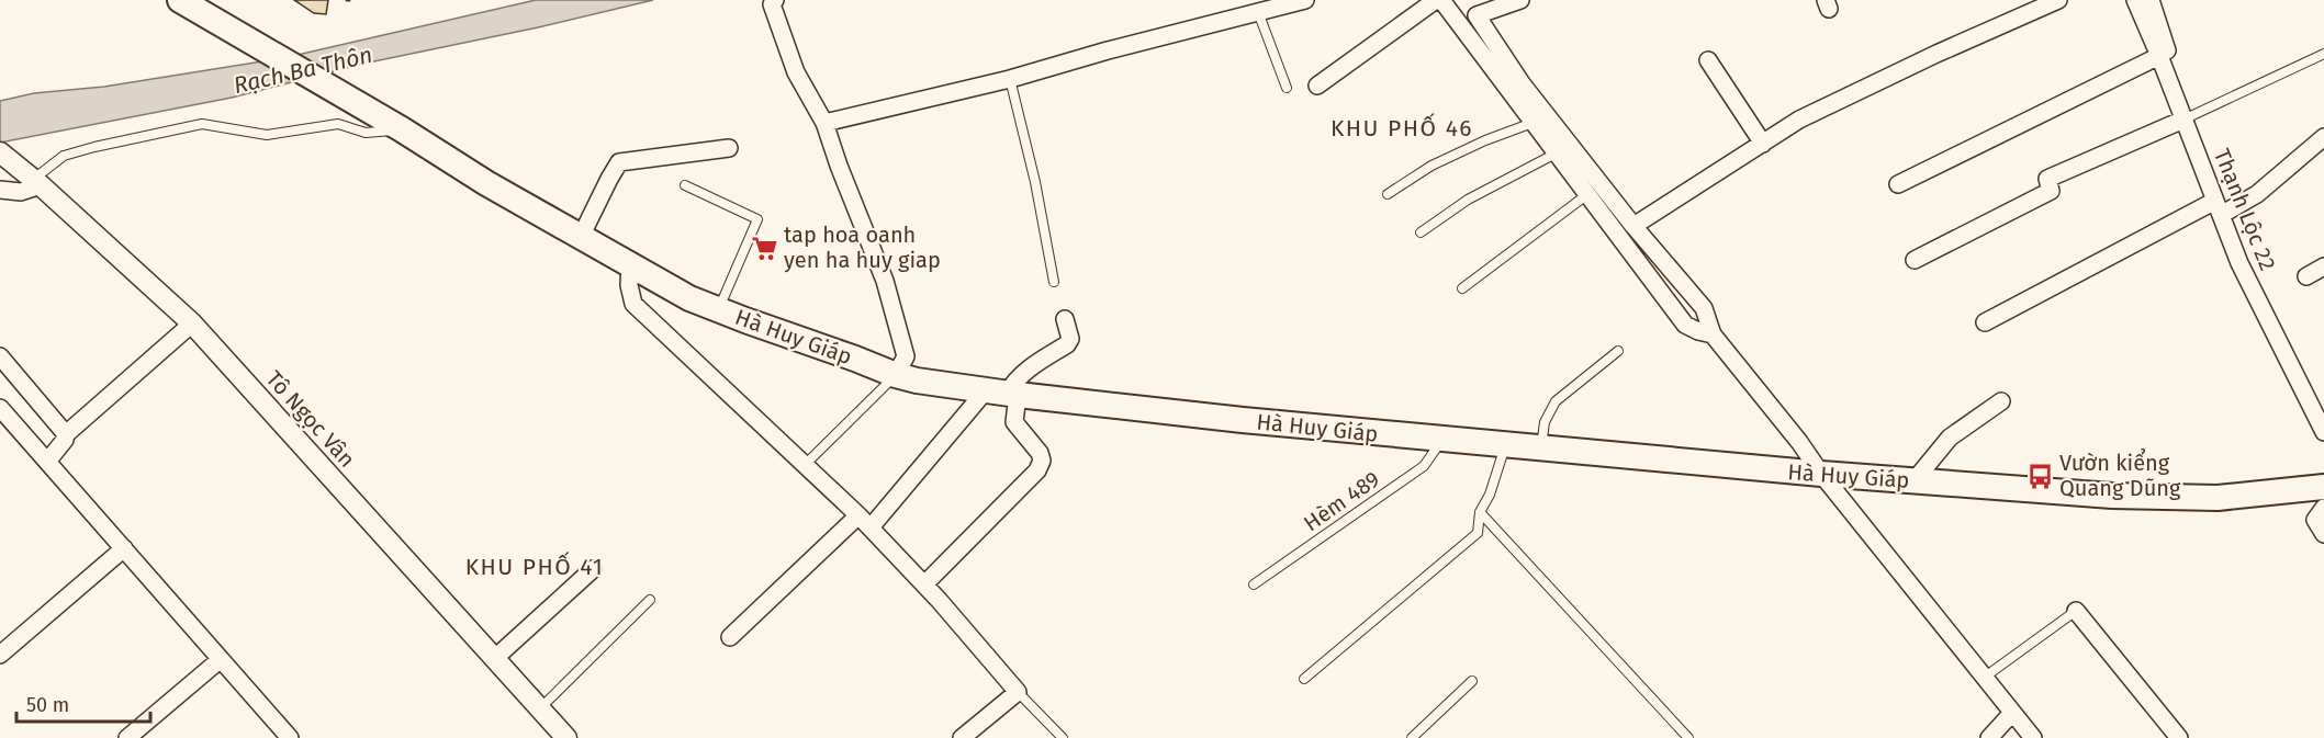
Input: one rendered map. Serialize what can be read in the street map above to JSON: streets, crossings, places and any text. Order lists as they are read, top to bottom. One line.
{"streets":{"main road":["Hà Huy Giáp"],"street":["Thạnh Lộc 22","Tô Ngọc Vân"],"lane":["Hèm 489"]},"crossings":[["Hà Huy Giáp","Hèm 489"]],"districts":["KHU PHỐ 46","KHU PHỐ 41"],"water":["Rạch Ba Thôn"],"places":{"supermarket":["tap hoa oanh yen ha huy giap"],"bus stop":["Vườn kiểng Quang Dũng"]},"scale_bar":"50 m"}
